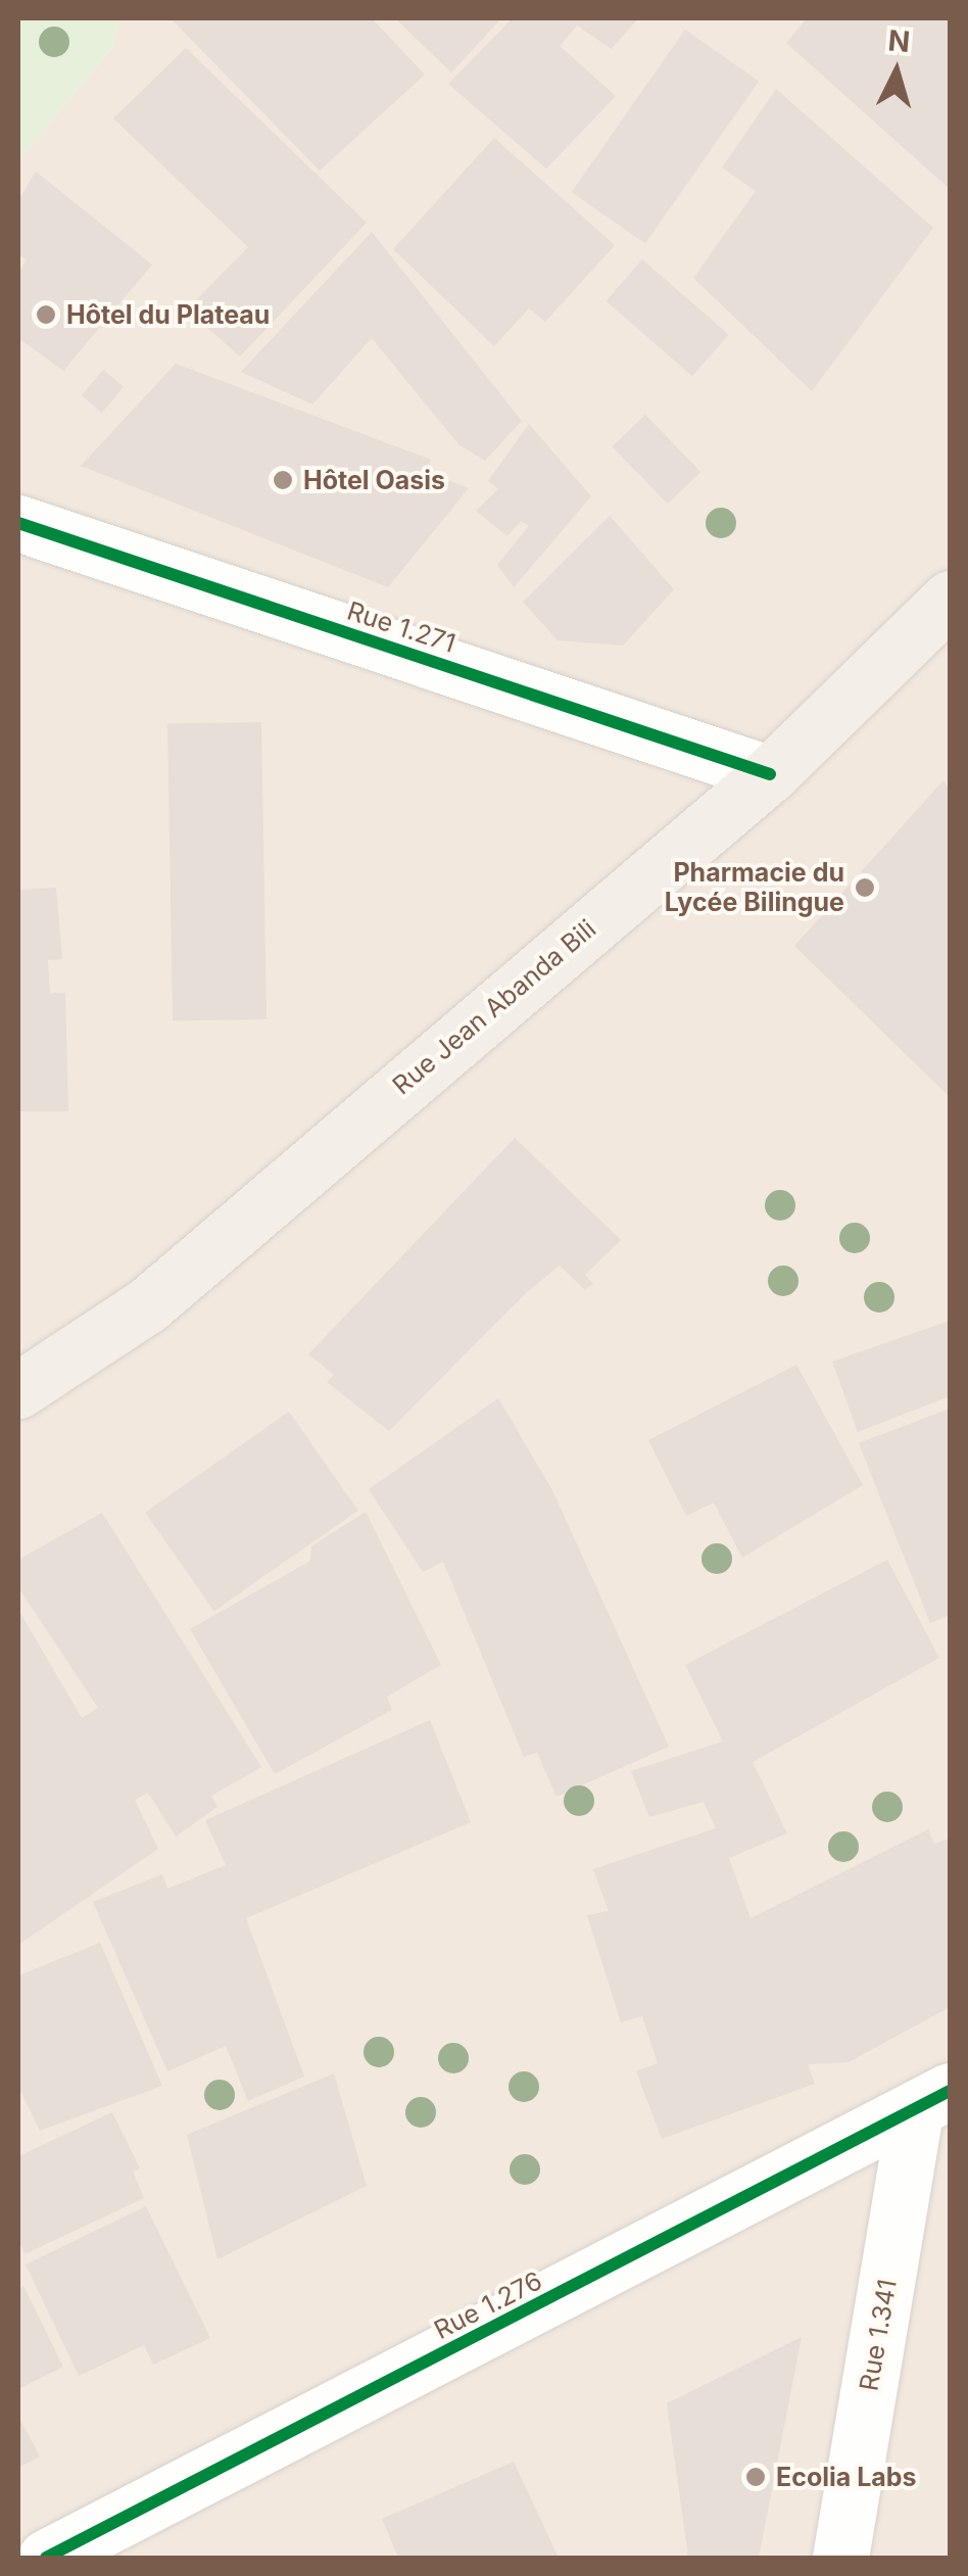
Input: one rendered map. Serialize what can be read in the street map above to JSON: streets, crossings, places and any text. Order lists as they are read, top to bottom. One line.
{"streets":{"main road":["Rue Jean Abanda Bili"],"street":["Rue 1.271","Rue 1.276","Rue 1.341"]},"crossings":[["Rue 1.271","Rue Jean Abanda Bili"],["Rue 1.276","Rue 1.341"]],"places":["Hôtel du Plateau","Hôtel Oasis","Pharmacie du Lycée Bilingue","Ecolia Labs"],"north":"top"}
